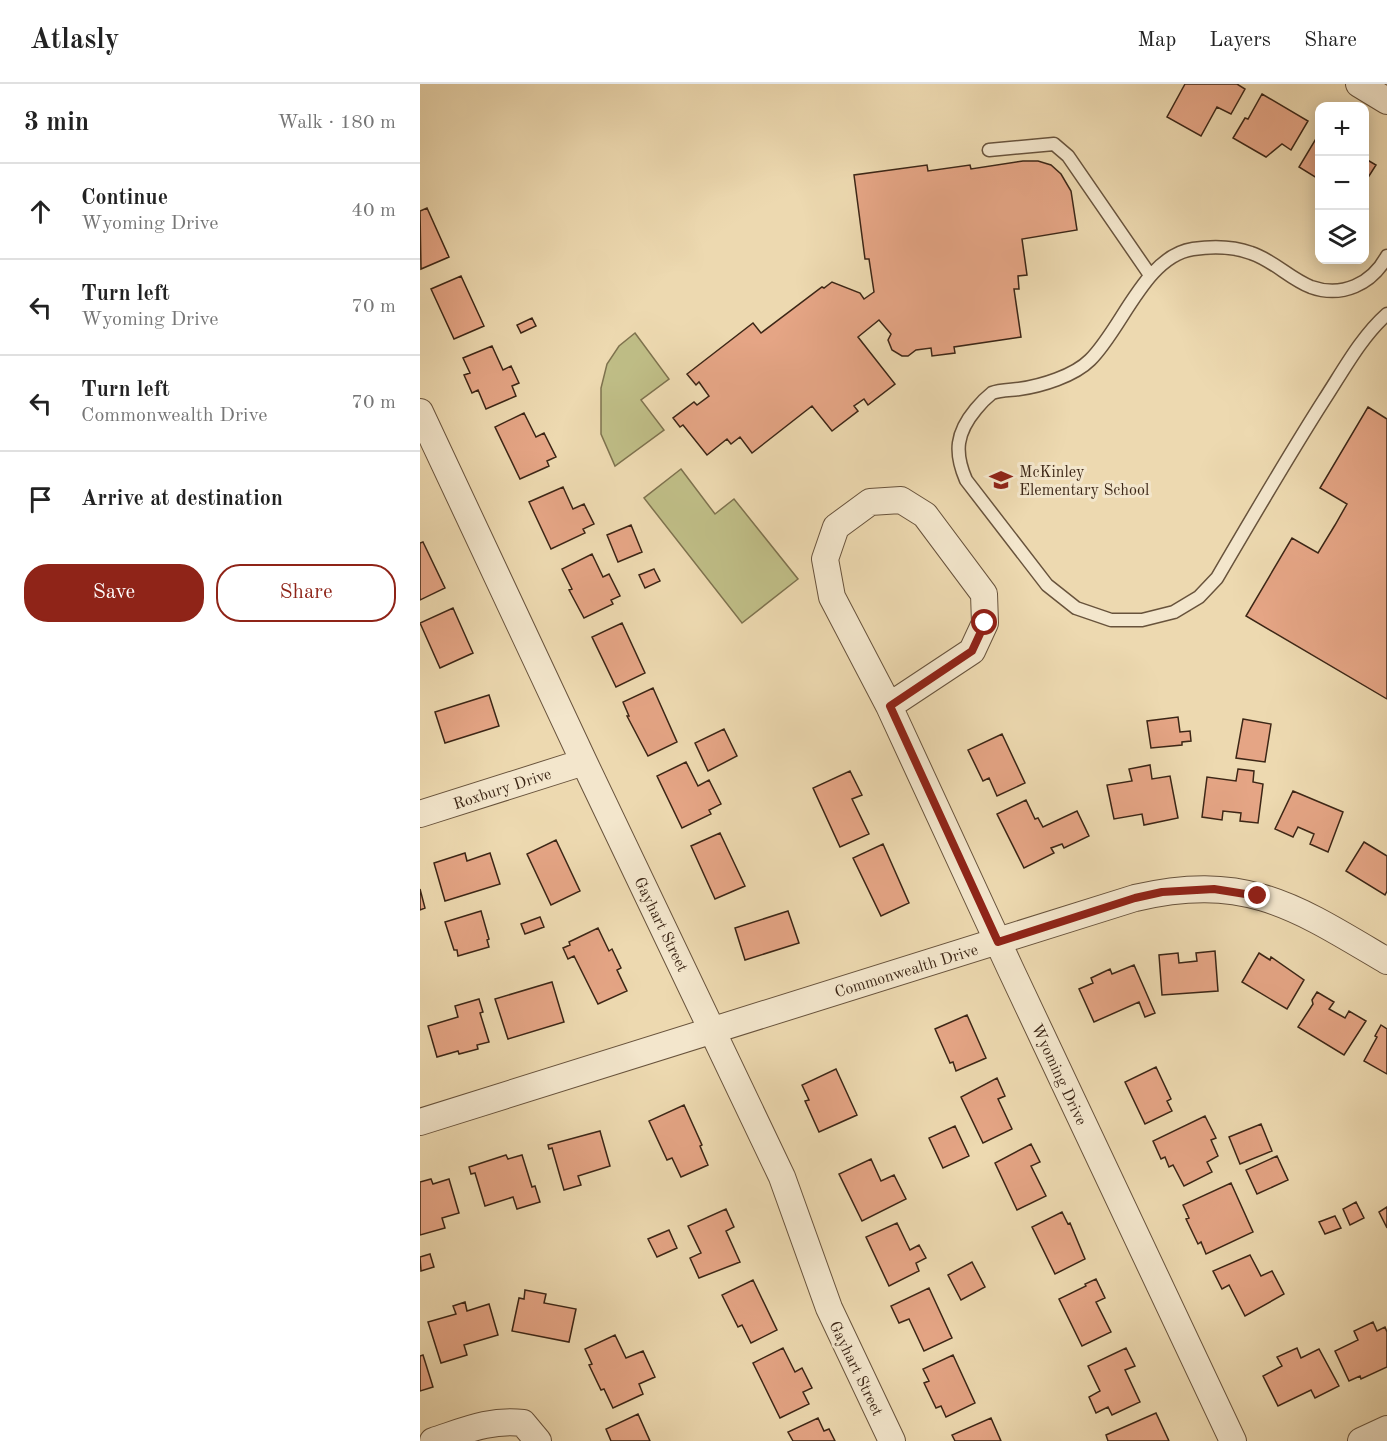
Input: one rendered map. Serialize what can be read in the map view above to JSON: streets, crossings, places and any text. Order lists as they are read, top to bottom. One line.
{"streets":{"street":["Roxbury Drive","Gayhart Street","Commonwealth Drive","Wyoming Drive"]},"crossings":[["Roxbury Drive","Gayhart Street"],["Gayhart Street","Commonwealth Drive"],["Commonwealth Drive","Wyoming Drive"]],"places":{"school or university":["McKinley Elementary School"]},"page":{"header":"Atlasly","nav":["Map","Layers","Share"],"heading":["3 min","Walk · 180 m"],"map_buttons":["+","−"],"list":[["Continue","Wyoming Drive","40 m"],["Turn left","Wyoming Drive","70 m"],["Turn left","Commonwealth Drive","70 m"],"Arrive at destination"],"buttons":["Save","Share"]}}
